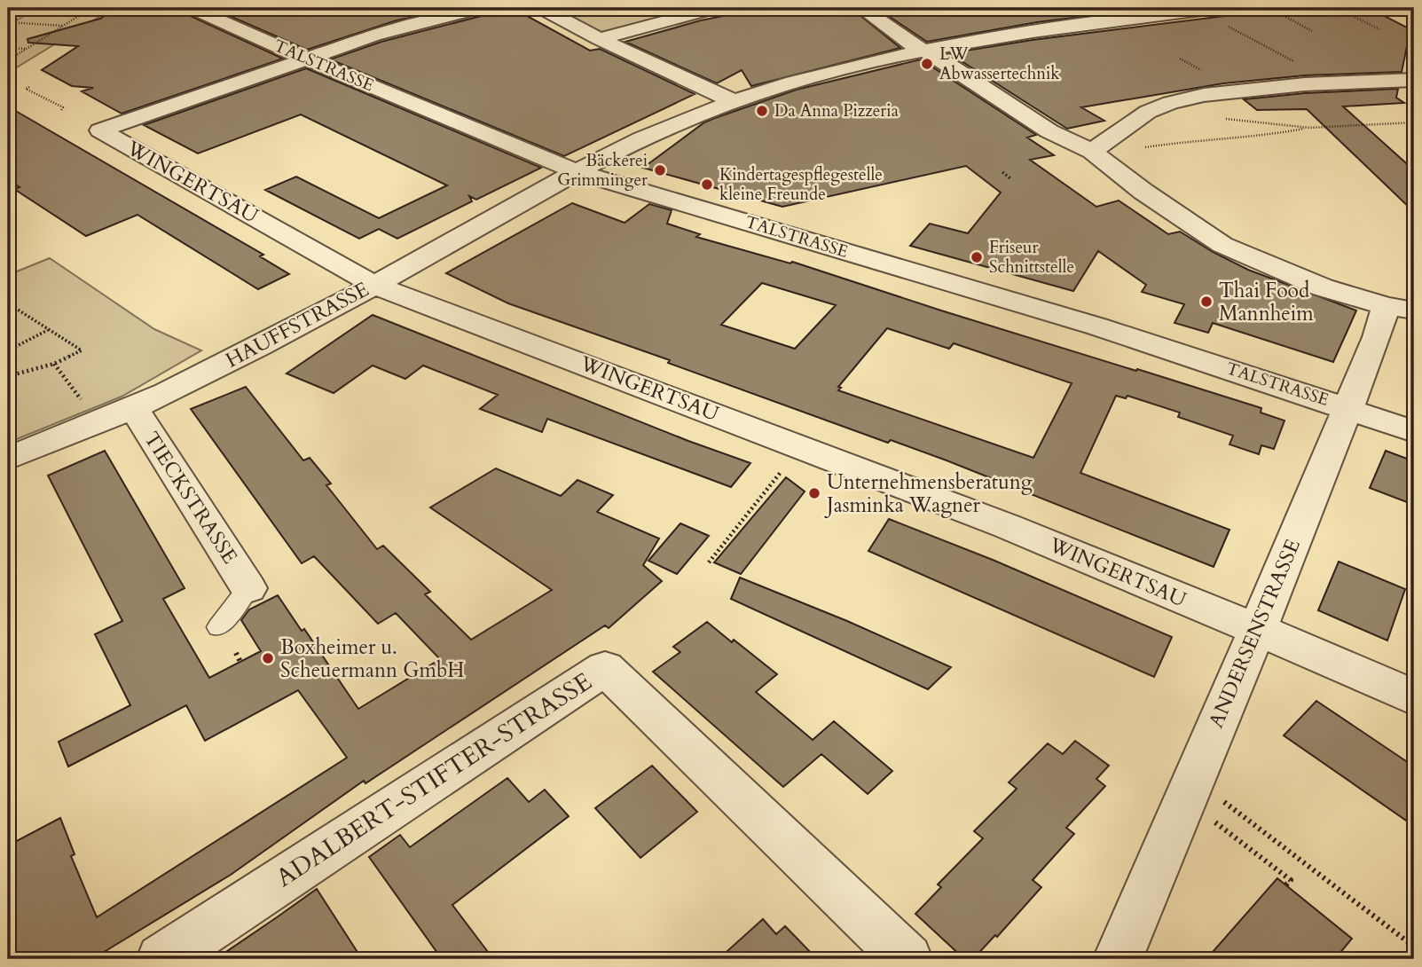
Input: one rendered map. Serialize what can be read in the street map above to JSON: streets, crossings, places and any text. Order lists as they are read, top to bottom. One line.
{"streets":{"street":["TALSTRASSE","WINGERTSAU","HAUFFSTRASSE","TIECKSTRASSE","ANDERSENSTRASSE","ADALBERT-STIFTER-STRASSE"]},"crossings":[["TALSTRASSE","WINGERTSAU"],["TALSTRASSE","HAUFFSTRASSE"],["TALSTRASSE","ANDERSENSTRASSE"],["WINGERTSAU","HAUFFSTRASSE"],["WINGERTSAU","ANDERSENSTRASSE"],["HAUFFSTRASSE","TIECKSTRASSE"]],"places":["LW Abwassertechnik","Da Anna Pizzeria","Bäckerei Grimminger","Kindertagespflegestelle kleine Freunde","Friseur Schnittstelle","Thai Food Mannheim","Unternehmensberatung Jasminka Wagner","Boxheimer u. Scheuermann GmbH"]}
